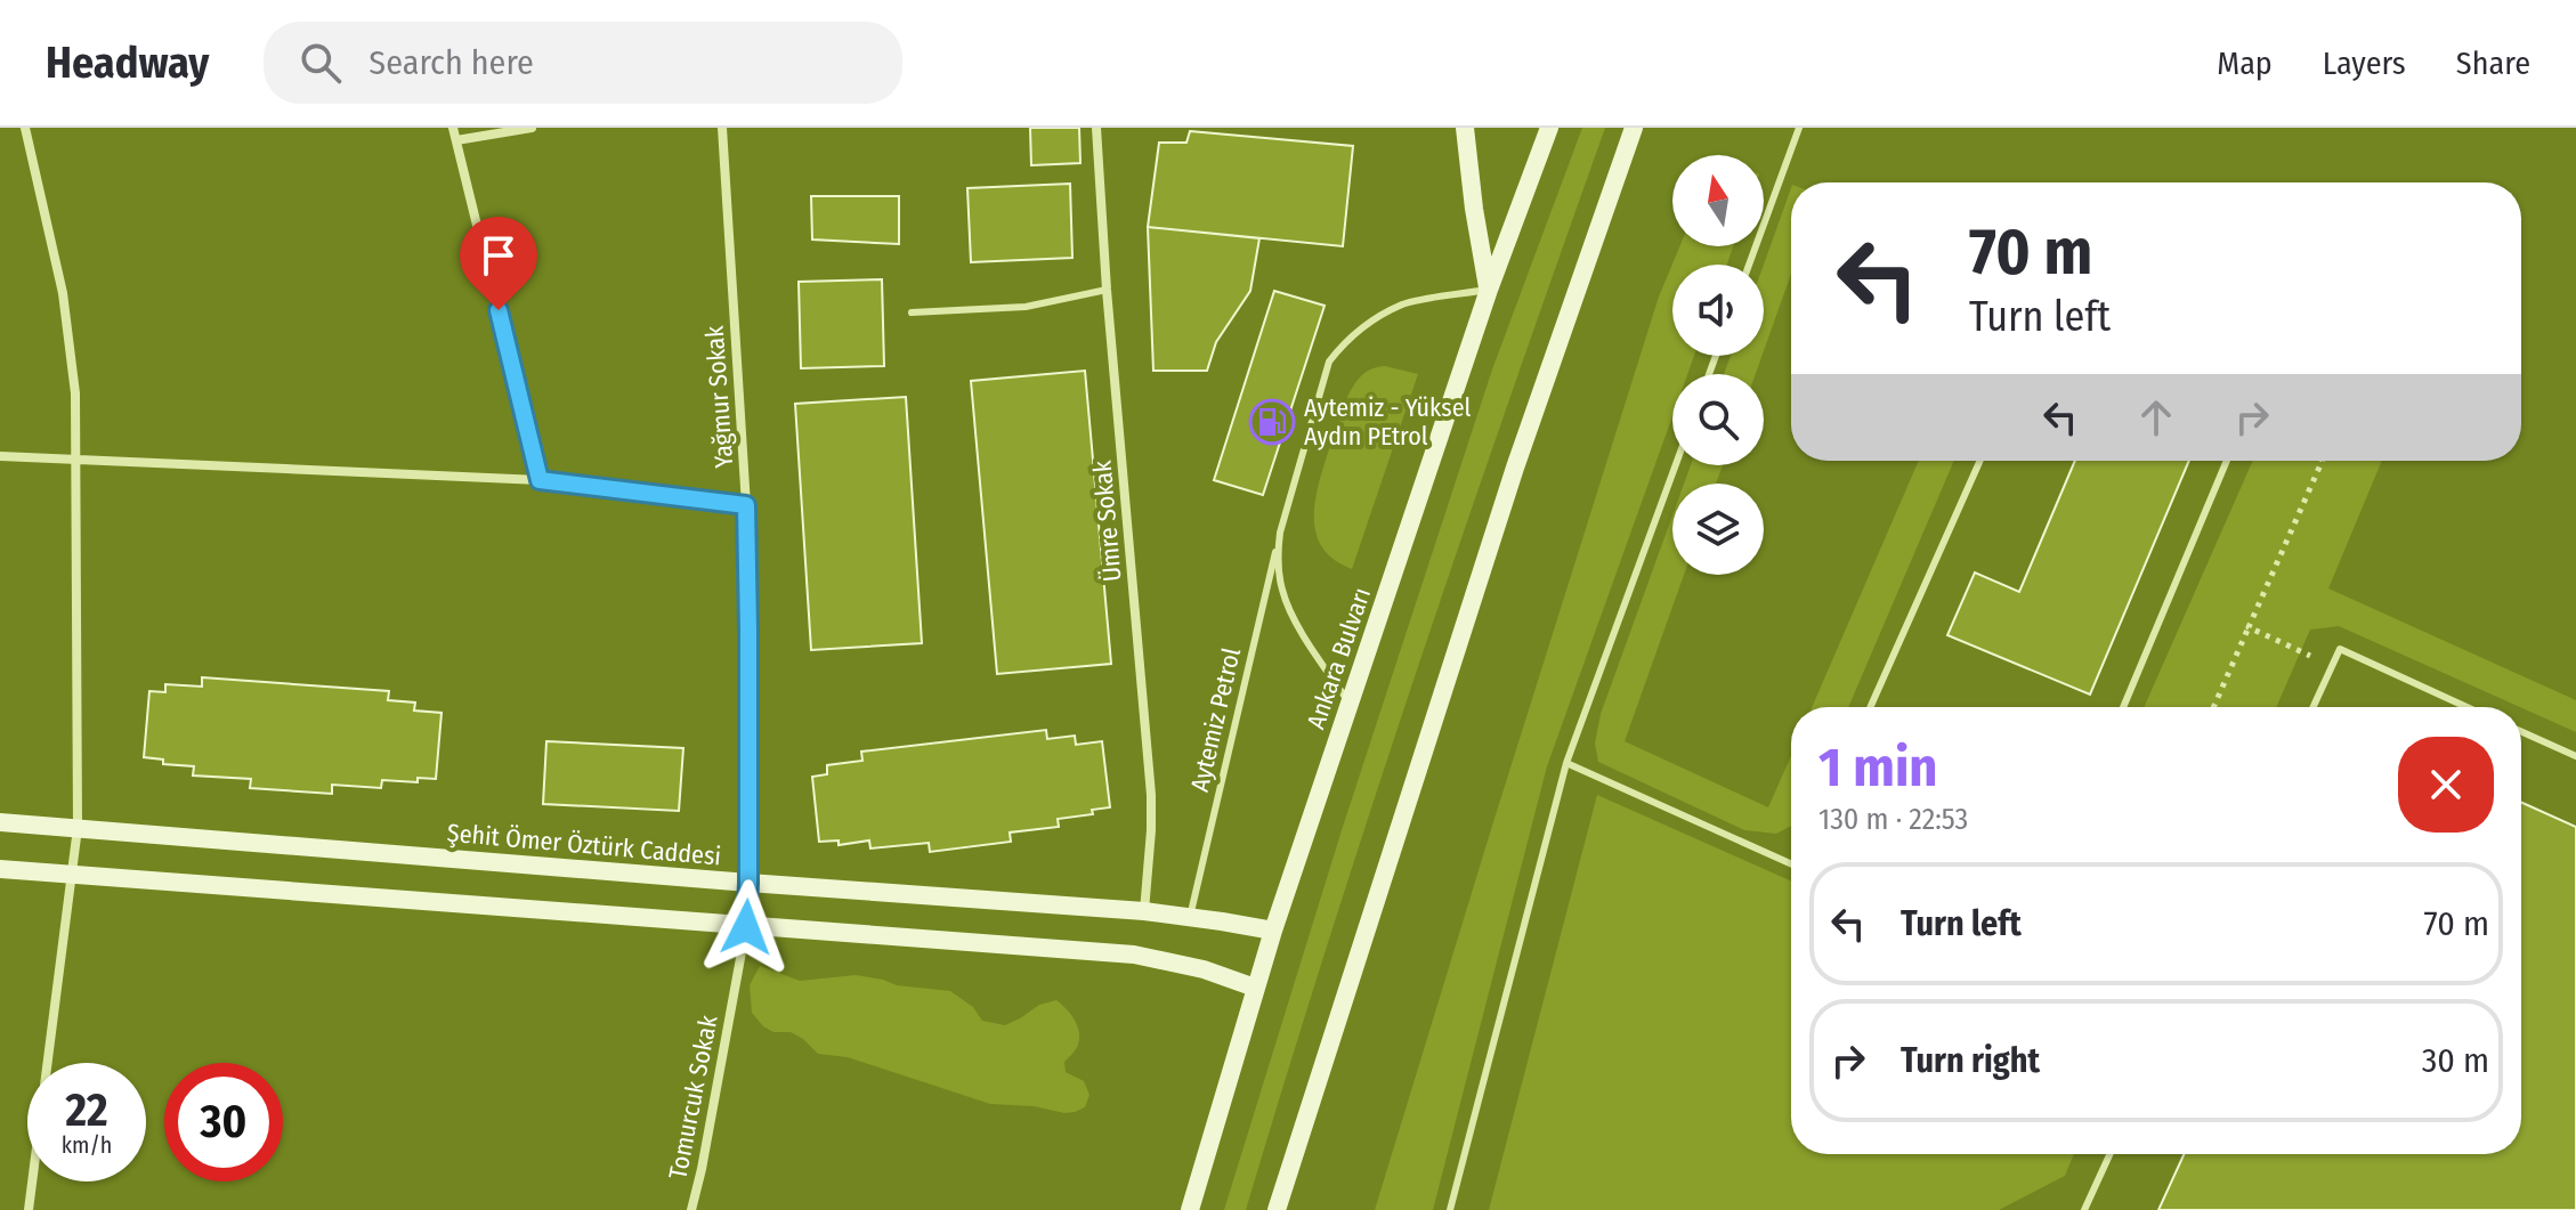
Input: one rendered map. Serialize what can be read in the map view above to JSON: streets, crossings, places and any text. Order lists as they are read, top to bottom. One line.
{"streets":{"street":["Yağmur Sokak","Ümre Sokak","Ankara Bulvarı","Şehit Ömer Öztürk Caddesi","Tomurcuk Sokak"],"lane":["Aytemiz Petrol"]},"crossings":[["Yağmur Sokak","Şehit Ömer Öztürk Caddesi"],["Yağmur Sokak","Tomurcuk Sokak"],["Ümre Sokak","Şehit Ömer Öztürk Caddesi"],["Ankara Bulvarı","Aytemiz Petrol"],["Ankara Bulvarı","Şehit Ömer Öztürk Caddesi"],["Aytemiz Petrol","Şehit Ömer Öztürk Caddesi"],["Şehit Ömer Öztürk Caddesi","Tomurcuk Sokak"]],"places":{"fuel station":["Aytemiz - Yüksel Aydın PEtrol"]},"north":"top","page":{"header":"Headway","search":"Search here","nav":["Map","Layers","Share"],"turn":["70 m","Turn left"],"heading":["1 min","130 m · 22:53"],"list":[{"name":"Turn left","value":"70 m"},{"name":"Turn right","value":"30 m"}],"speed":"22 km/h","limit":"30"}}
